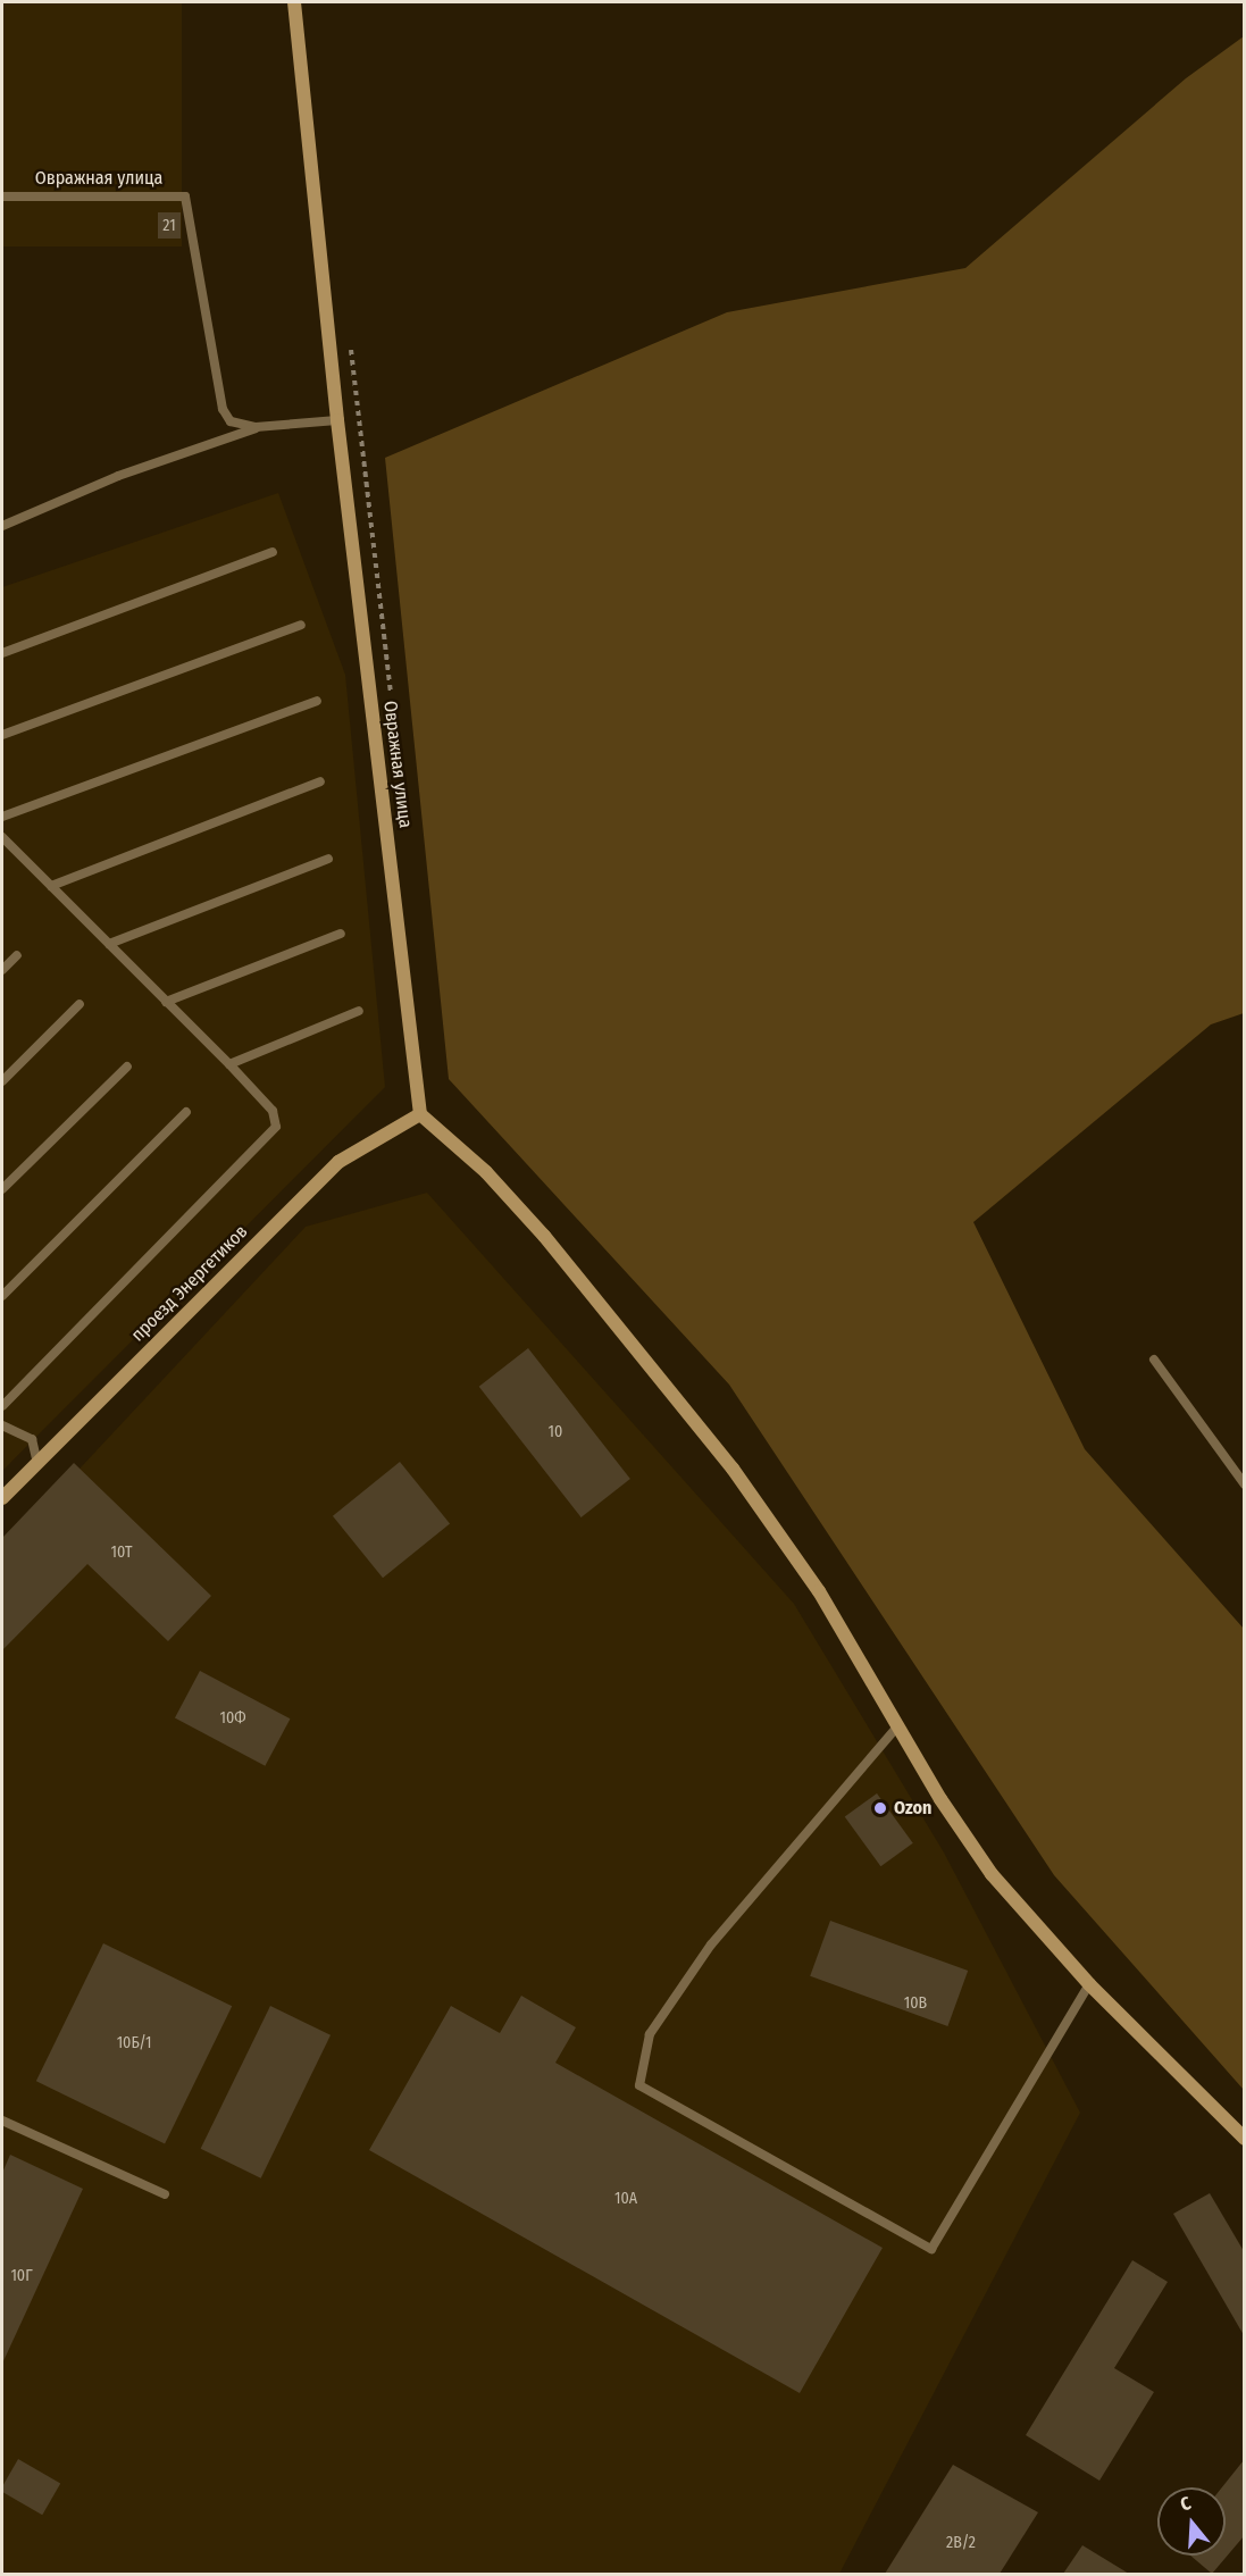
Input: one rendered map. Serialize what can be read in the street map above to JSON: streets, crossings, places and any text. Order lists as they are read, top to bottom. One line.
{"streets":{"street":["Овражная улица","проезд Энергетиков"]},"crossings":[["Овражная улица","проезд Энергетиков"]],"places":["Ozon"],"house_numbers":["21","10","10Т","10Ф","10В","10Б/1","10А","10Г","2В/2"],"north":"top"}
